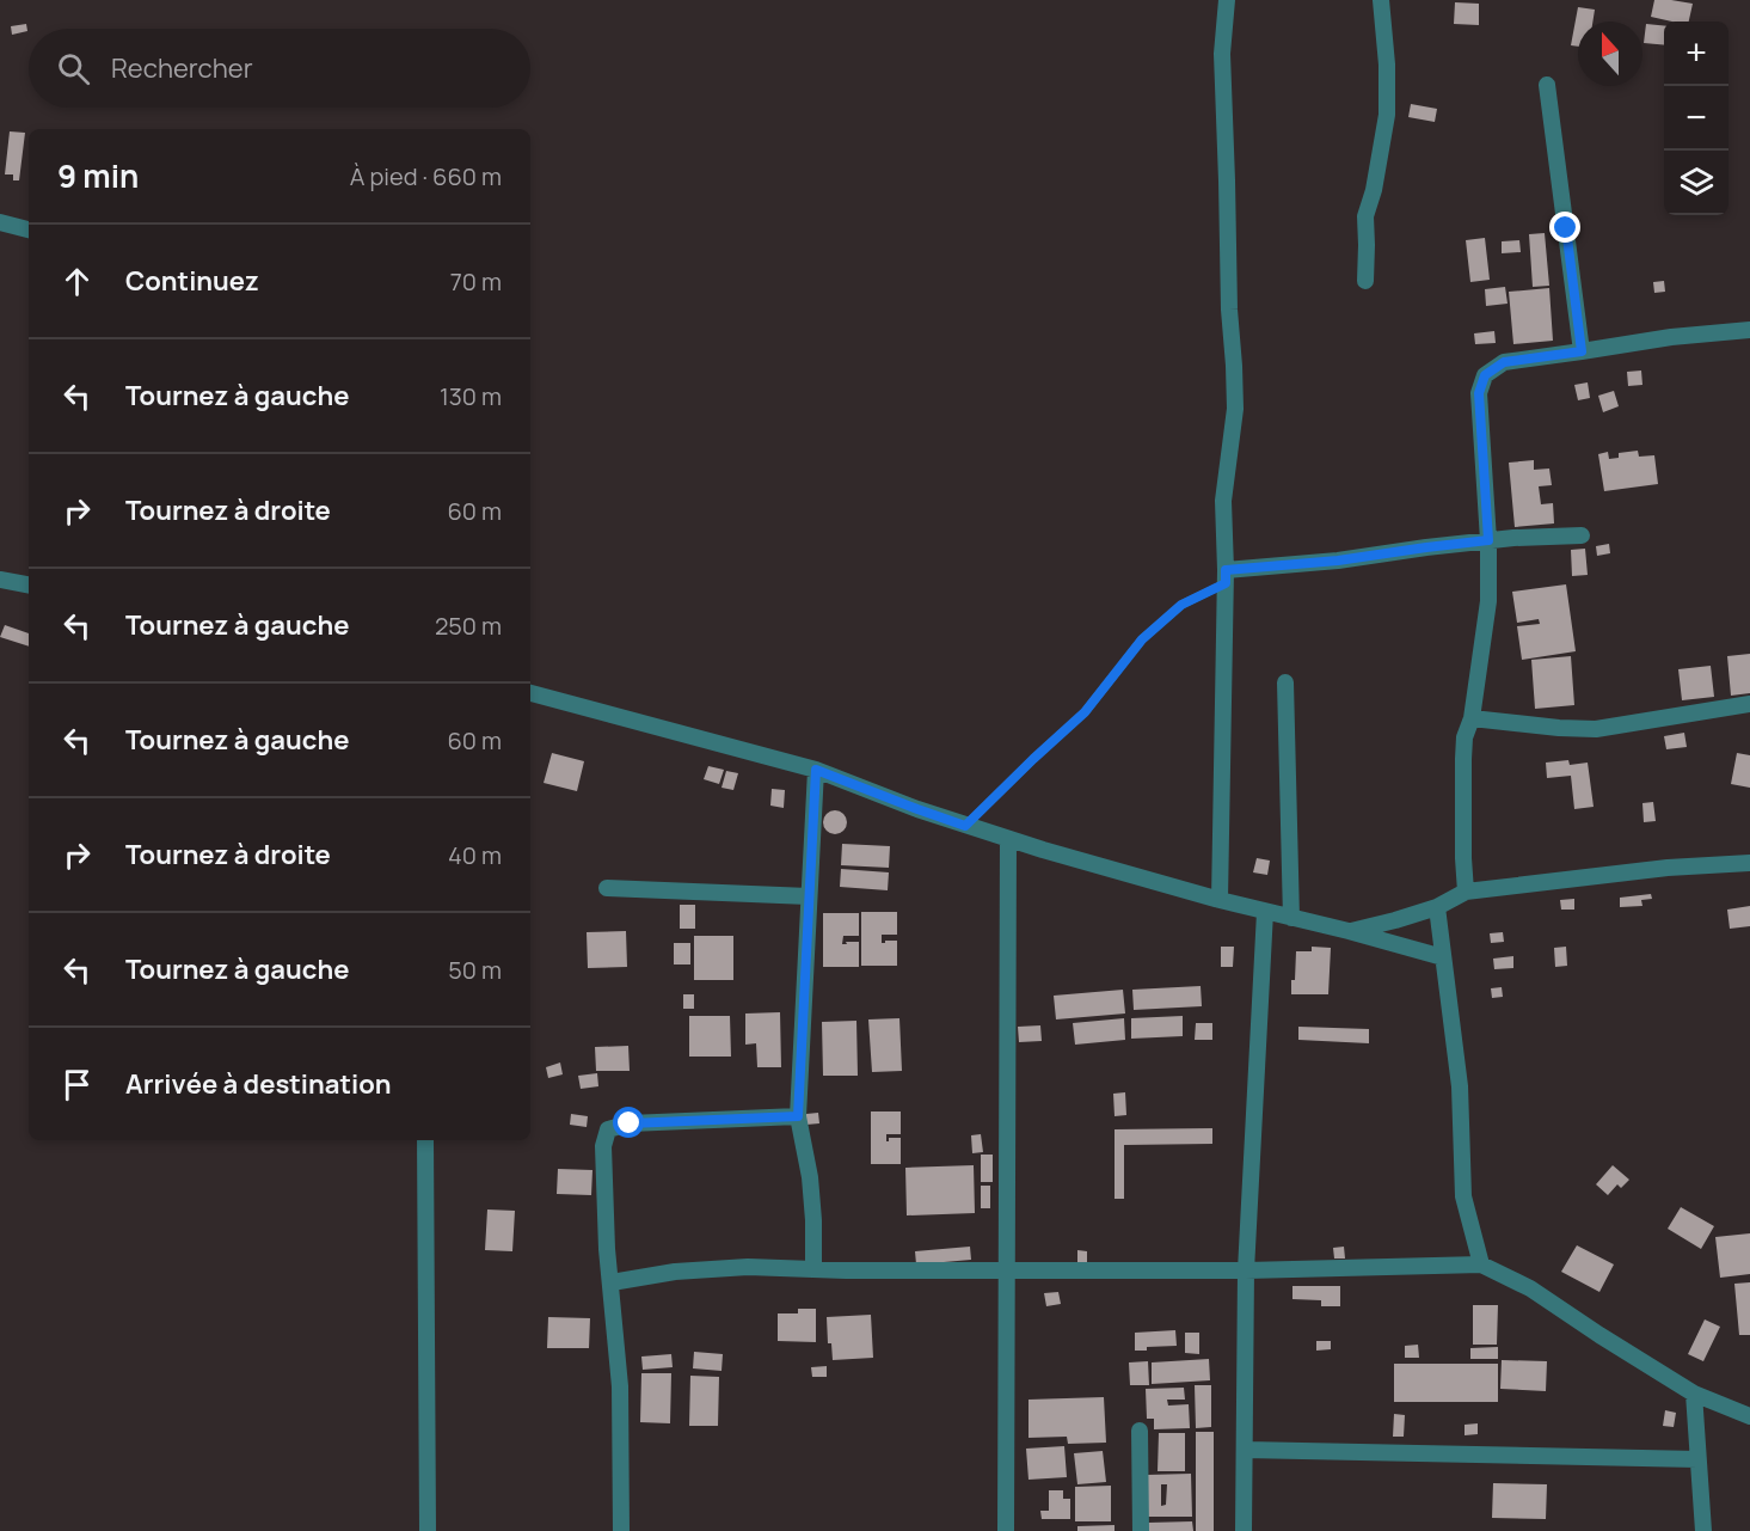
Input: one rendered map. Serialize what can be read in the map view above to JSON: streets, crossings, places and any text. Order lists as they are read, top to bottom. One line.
{"north":"top","page":{"map_buttons":["+","−"],"search":"Rechercher","heading":["9 min","À pied · 660 m"],"list":[["Continuez","70 m"],["Tournez à gauche","130 m"],["Tournez à droite","60 m"],["Tournez à gauche","250 m"],["Tournez à gauche","60 m"],["Tournez à droite","40 m"],["Tournez à gauche","50 m"],"Arrivée à destination"]}}
